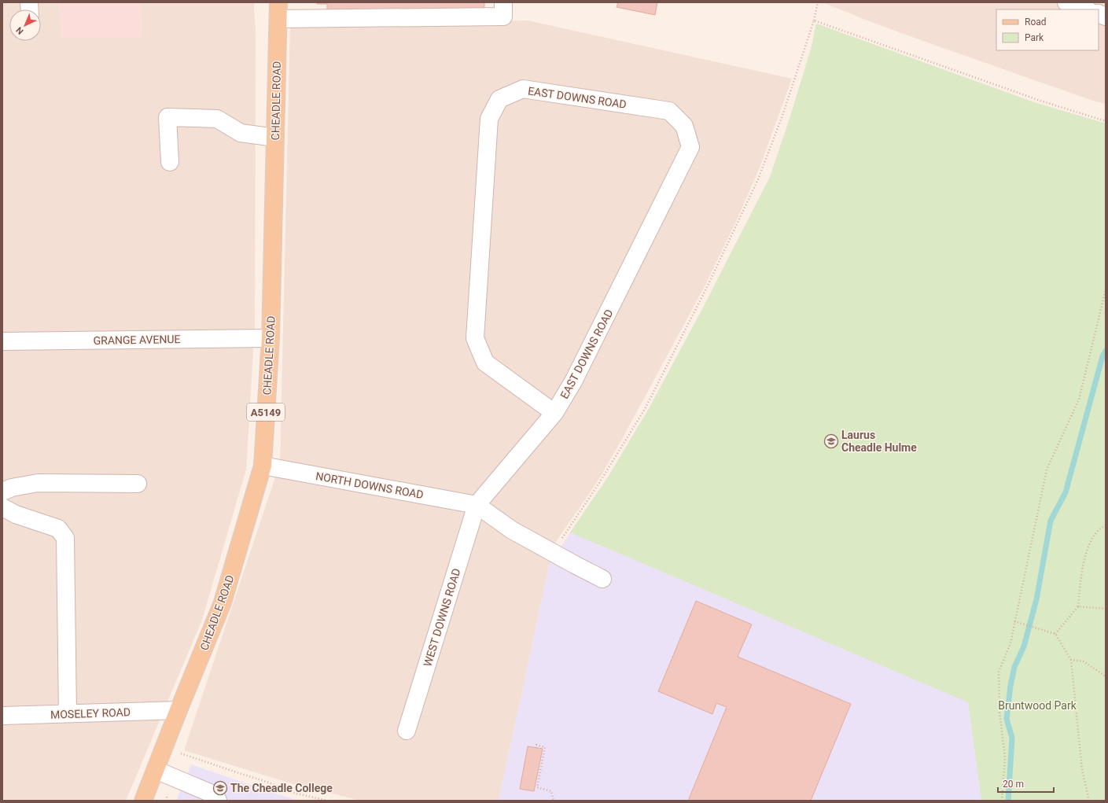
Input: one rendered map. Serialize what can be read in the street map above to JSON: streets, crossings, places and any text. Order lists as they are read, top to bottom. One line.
{"streets":{"main road":["CHEADLE ROAD","A5149"],"street":["EAST DOWNS ROAD","GRANGE AVENUE","NORTH DOWNS ROAD","WEST DOWNS ROAD","MOSELEY ROAD"]},"crossings":[["EAST DOWNS ROAD","NORTH DOWNS ROAD"],["EAST DOWNS ROAD","WEST DOWNS ROAD"],["CHEADLE ROAD","GRANGE AVENUE"],["CHEADLE ROAD","NORTH DOWNS ROAD"],["CHEADLE ROAD","MOSELEY ROAD"],["NORTH DOWNS ROAD","WEST DOWNS ROAD"]],"parks":["Bruntwood Park"],"places":{"school or university":["Laurus Cheadle Hulme","The Cheadle College"]},"legend":["Road","Park"],"scale_bar":"20 m","north":"bottom left"}
